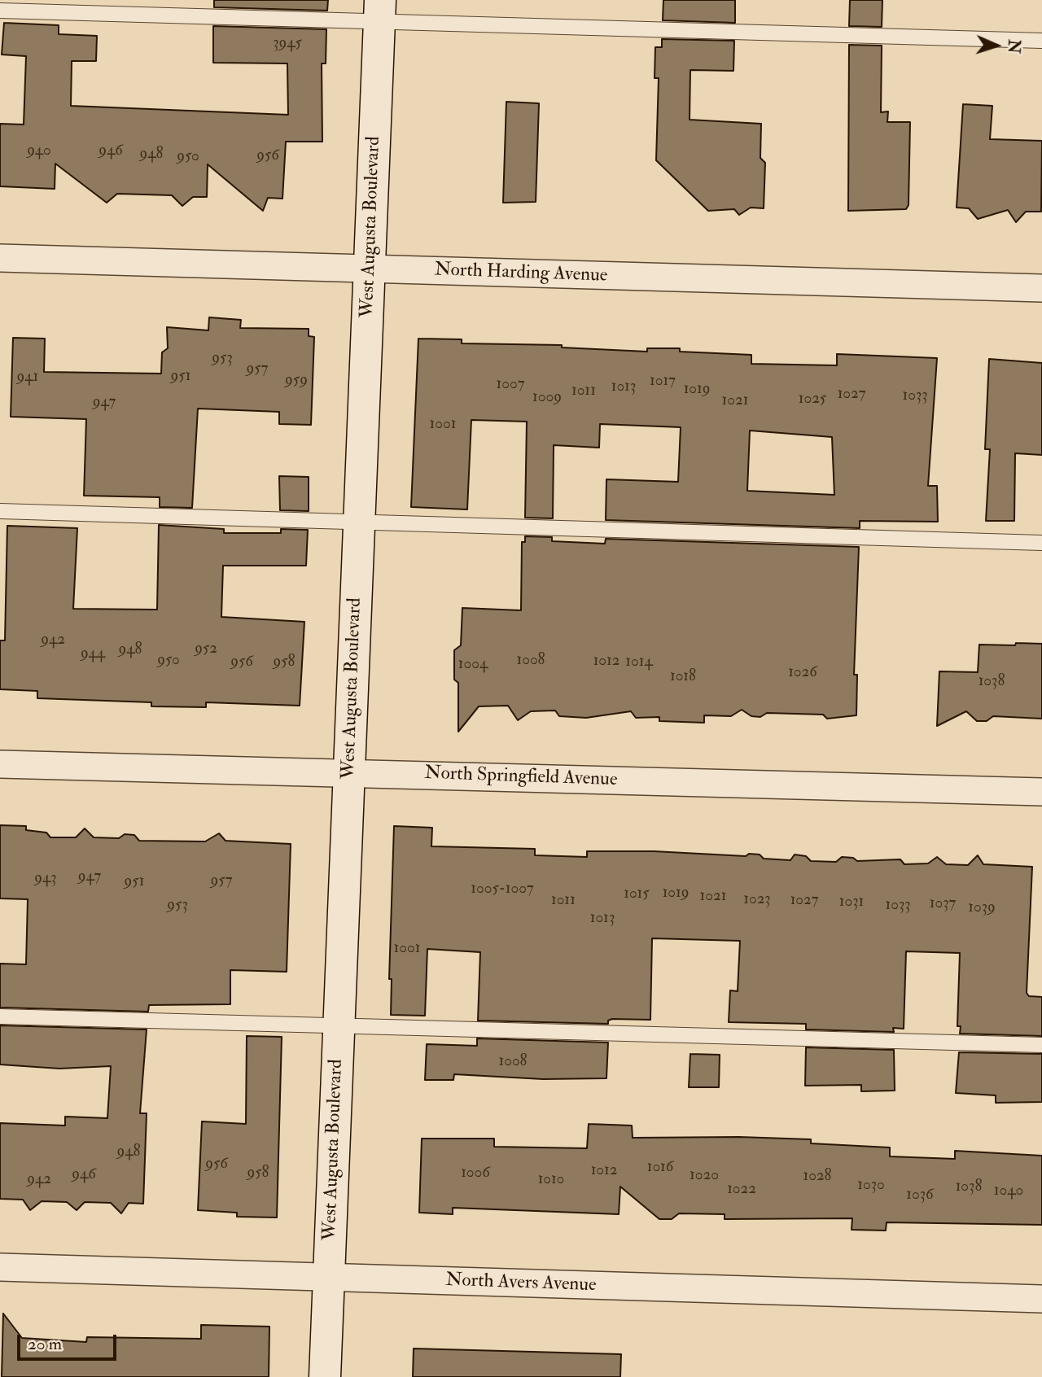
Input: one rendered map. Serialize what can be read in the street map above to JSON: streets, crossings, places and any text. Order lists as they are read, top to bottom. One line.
{"streets":{"street":["West Augusta Boulevard","North Harding Avenue","North Springfield Avenue","North Avers Avenue"]},"crossings":[["West Augusta Boulevard","North Harding Avenue"],["West Augusta Boulevard","North Springfield Avenue"],["West Augusta Boulevard","North Avers Avenue"]],"house_numbers":["3945","940","946","948","956","950","953","957","951","941","959","1017","1007","1013","1019","1011","1027","1033","1009","1025","1021","947","1001","942","952","948","944","950","1008","1012","956","958","1014","1004","1026","1018","1038","947","943","957","951","1005-1007","1019","1015","1021","1023","1011","1027","1031","1037","953","1033","1039","1013","1001","1008","948","956","1016","1012","958","1006","946","1020","1028","942","1010","1030","1038","1022","1040","1036"],"scale_bar":"20 m","north":"right"}
